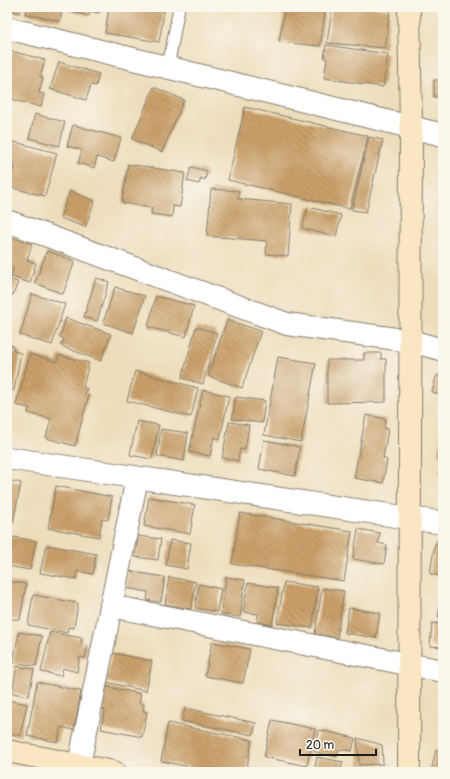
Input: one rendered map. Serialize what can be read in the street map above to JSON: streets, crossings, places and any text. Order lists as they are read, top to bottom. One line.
{"scale_bar":"20 m"}
